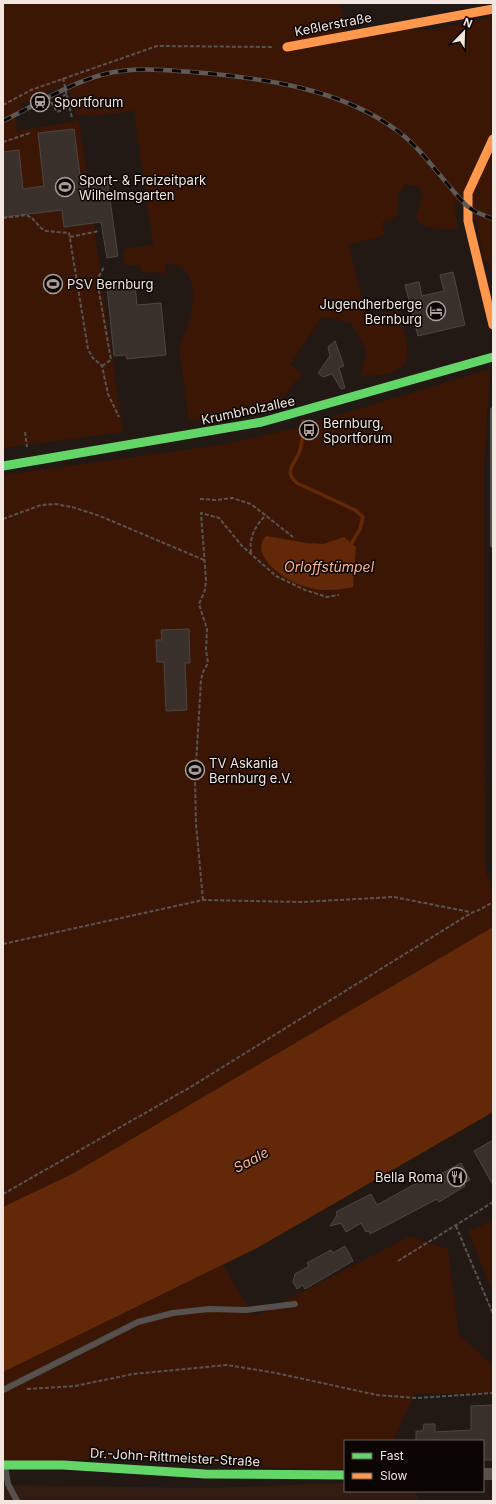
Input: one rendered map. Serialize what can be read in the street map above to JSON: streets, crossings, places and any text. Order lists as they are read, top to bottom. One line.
{"streets":{"street":["Keßlerstraße","Krumbholzallee","Dr.-John-Rittmeister-Straße"]},"water":["Orloffstümpel","Saale"],"places":{"station":["Sportforum"],"sports":["Sport- & Freizeitpark Wilhelmsgarten","PSV Bernburg","TV Askania Bernburg e.V."],"hotel":["Jugendherberge Bernburg"],"bus stop":["Bernburg, Sportforum"],"restaurant":["Bella Roma"]},"legend":["Fast","Slow"],"north":"top right"}
